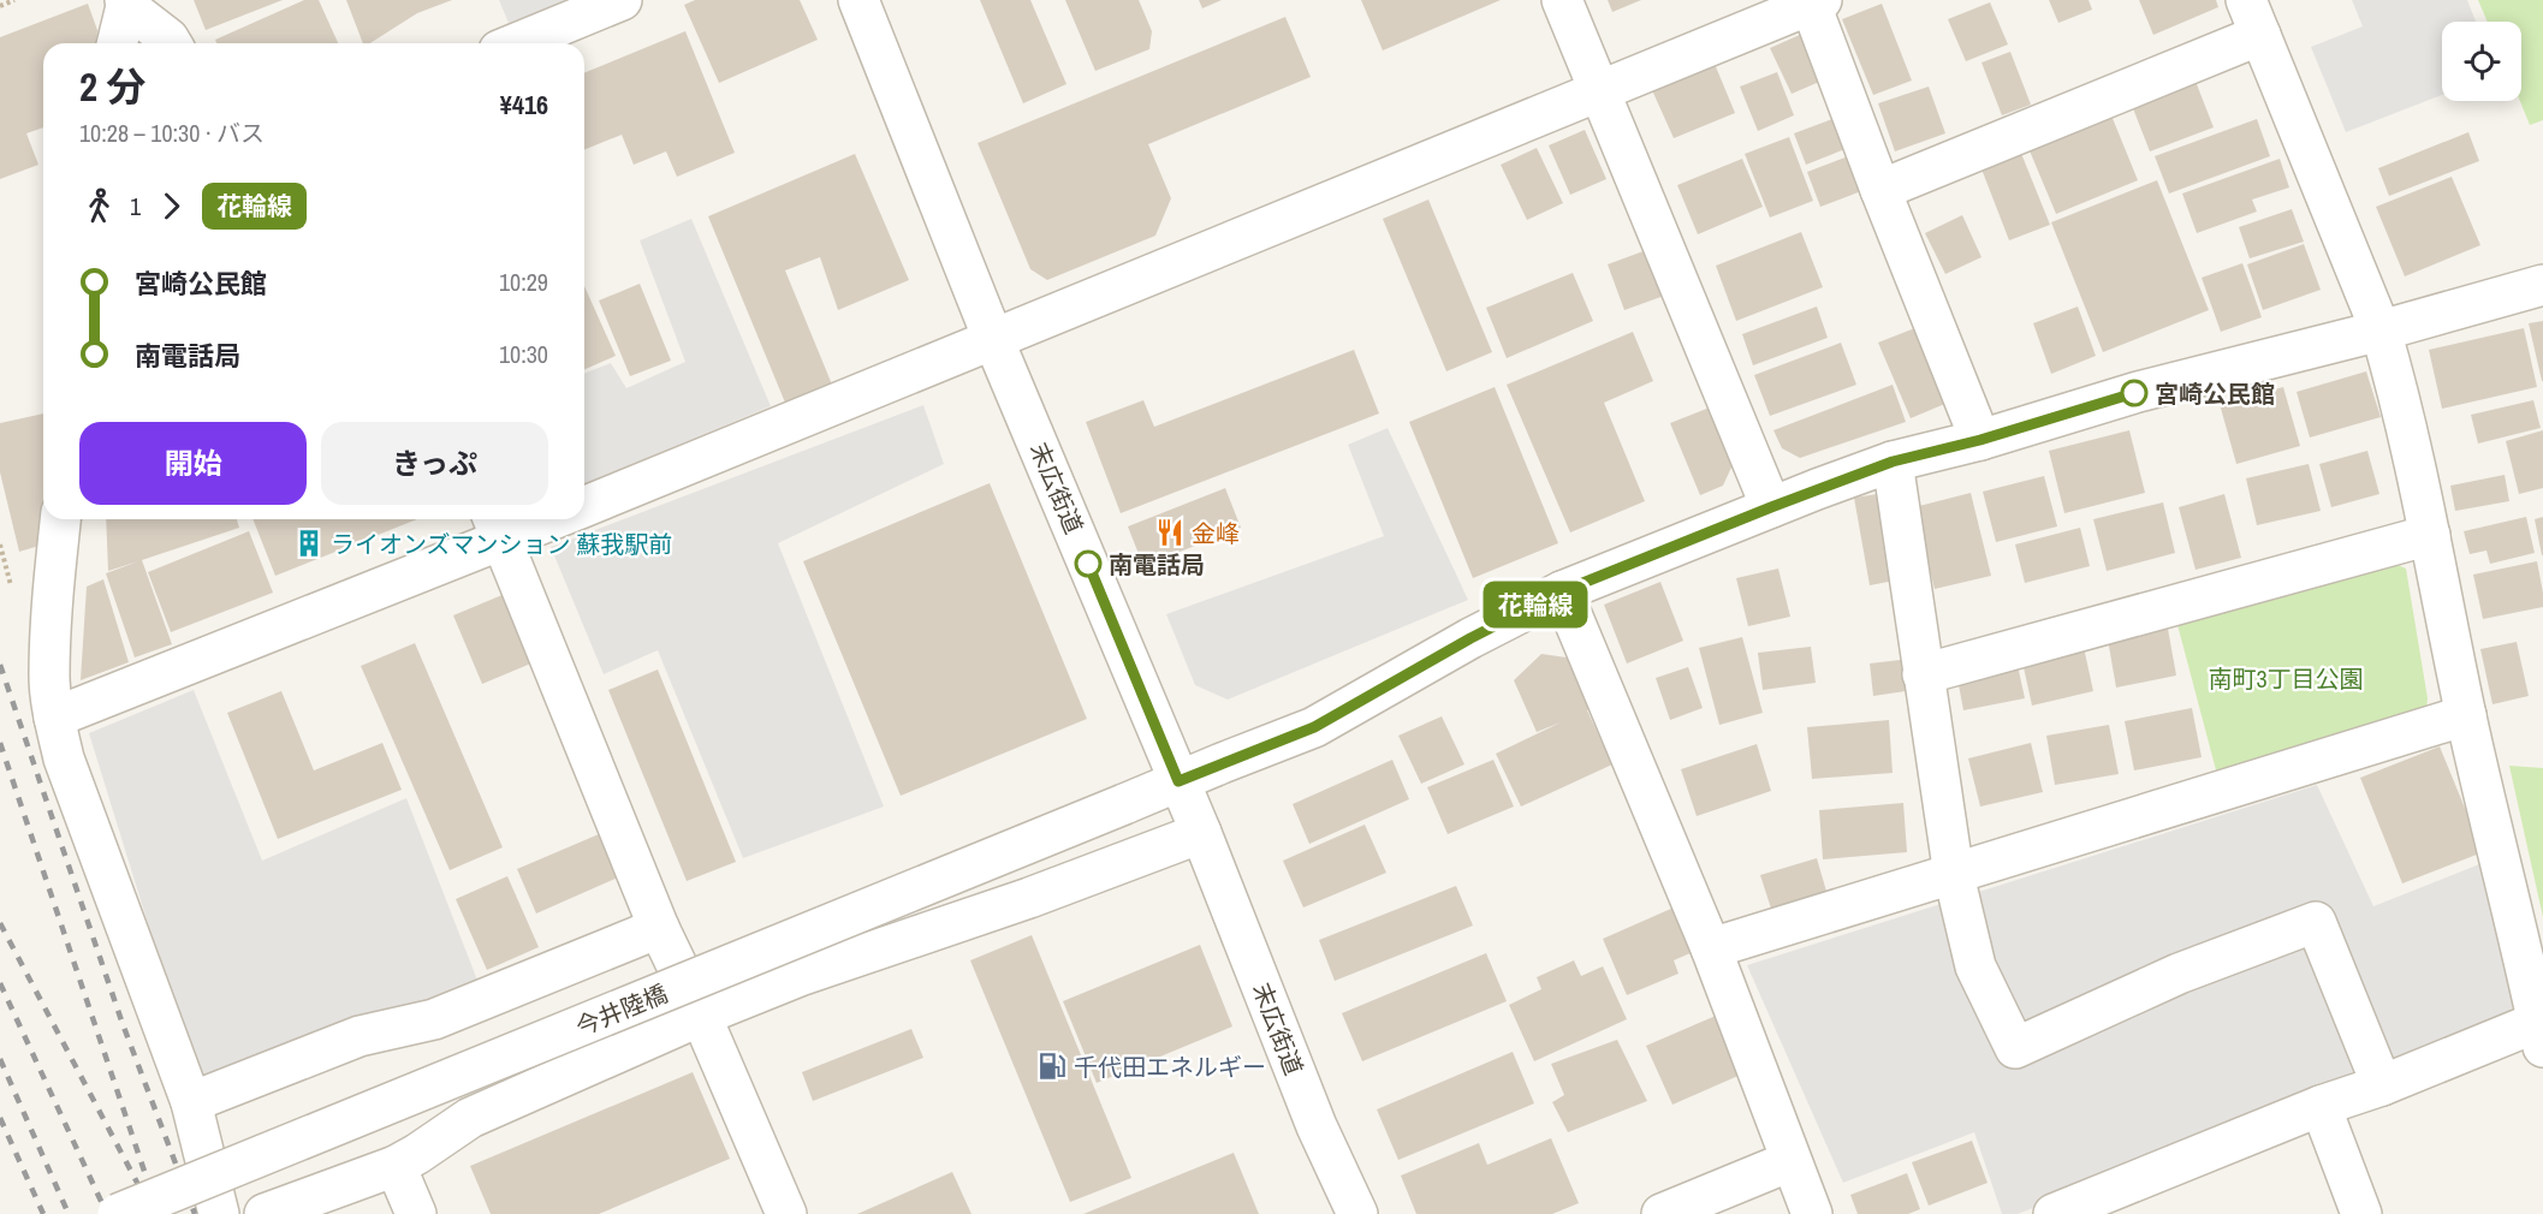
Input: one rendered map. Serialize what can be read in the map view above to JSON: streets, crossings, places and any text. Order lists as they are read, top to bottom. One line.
{"streets":{"street":["末広街道","今井陸橋"]},"crossings":[["末広街道","今井陸橋"]],"parks":["南町3丁目公園"],"places":{"other":["宮崎公民館","南電話局"],"restaurant":["金峰"],"building":["ライオンズマンション 蘇我駅前"],"fuel station":["千代田エネルギー"]},"lines":["bus line 花輪線"],"page":{"on_map":"花輪線","heading":["2 分","10:28 – 10:30 · バス","¥416"],"legs":["1","花輪線"],"list":[{"name":"宮崎公民館","value":"10:29"},{"name":"南電話局","value":"10:30"}],"buttons":["開始","きっぷ"]}}
